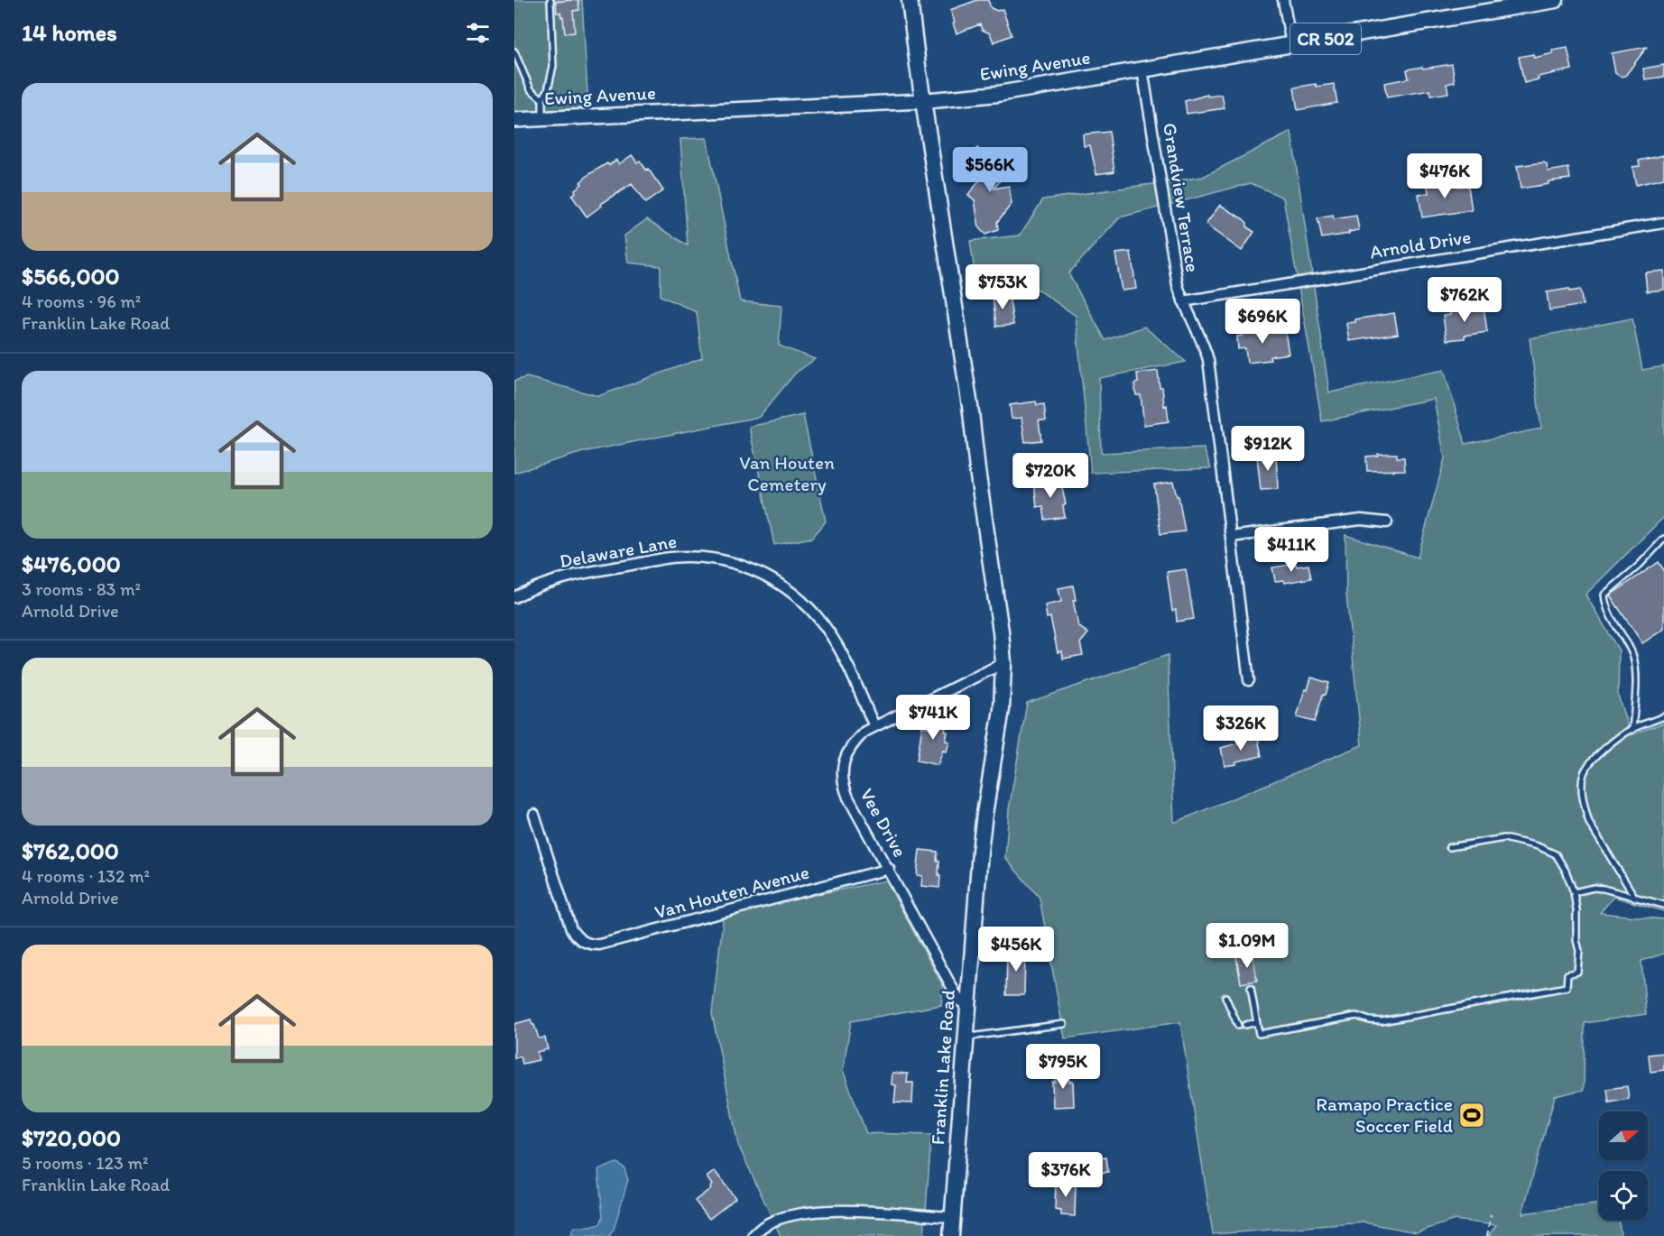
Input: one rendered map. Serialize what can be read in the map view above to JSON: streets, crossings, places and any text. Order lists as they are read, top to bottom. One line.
{"streets":{"main road":["CR 502","Ewing Avenue","Franklin Lake Road"],"street":["Grandview Terrace","Arnold Drive","Delaware Lane","Vee Drive","Van Houten Avenue"]},"crossings":[["Ewing Avenue","Grandview Terrace"],["Ewing Avenue","Franklin Lake Road"],["Grandview Terrace","Arnold Drive"],["Delaware Lane","Vee Drive"],["Vee Drive","Van Houten Avenue"],["Vee Drive","Franklin Lake Road"]],"parks":["Van Houten Cemetery"],"places":{"sports":["Ramapo Practice Soccer Field"]},"north":"right","page":{"heading":"14 homes","list":[{"name":"$566,000","note":"4 rooms · 96 m² · Franklin Lake Road"},{"name":"$476,000","note":"3 rooms · 83 m² · Arnold Drive"},{"name":"$762,000","note":"4 rooms · 132 m² · Arnold Drive"},{"name":"$720,000","note":"5 rooms · 123 m² · Franklin Lake Road"}],"price":["$566K","$476K","$753K","$762K","$696K","$912K","$720K","$411K","$741K","$326K","$1.09M","$456K","$795K","$376K"]}}
